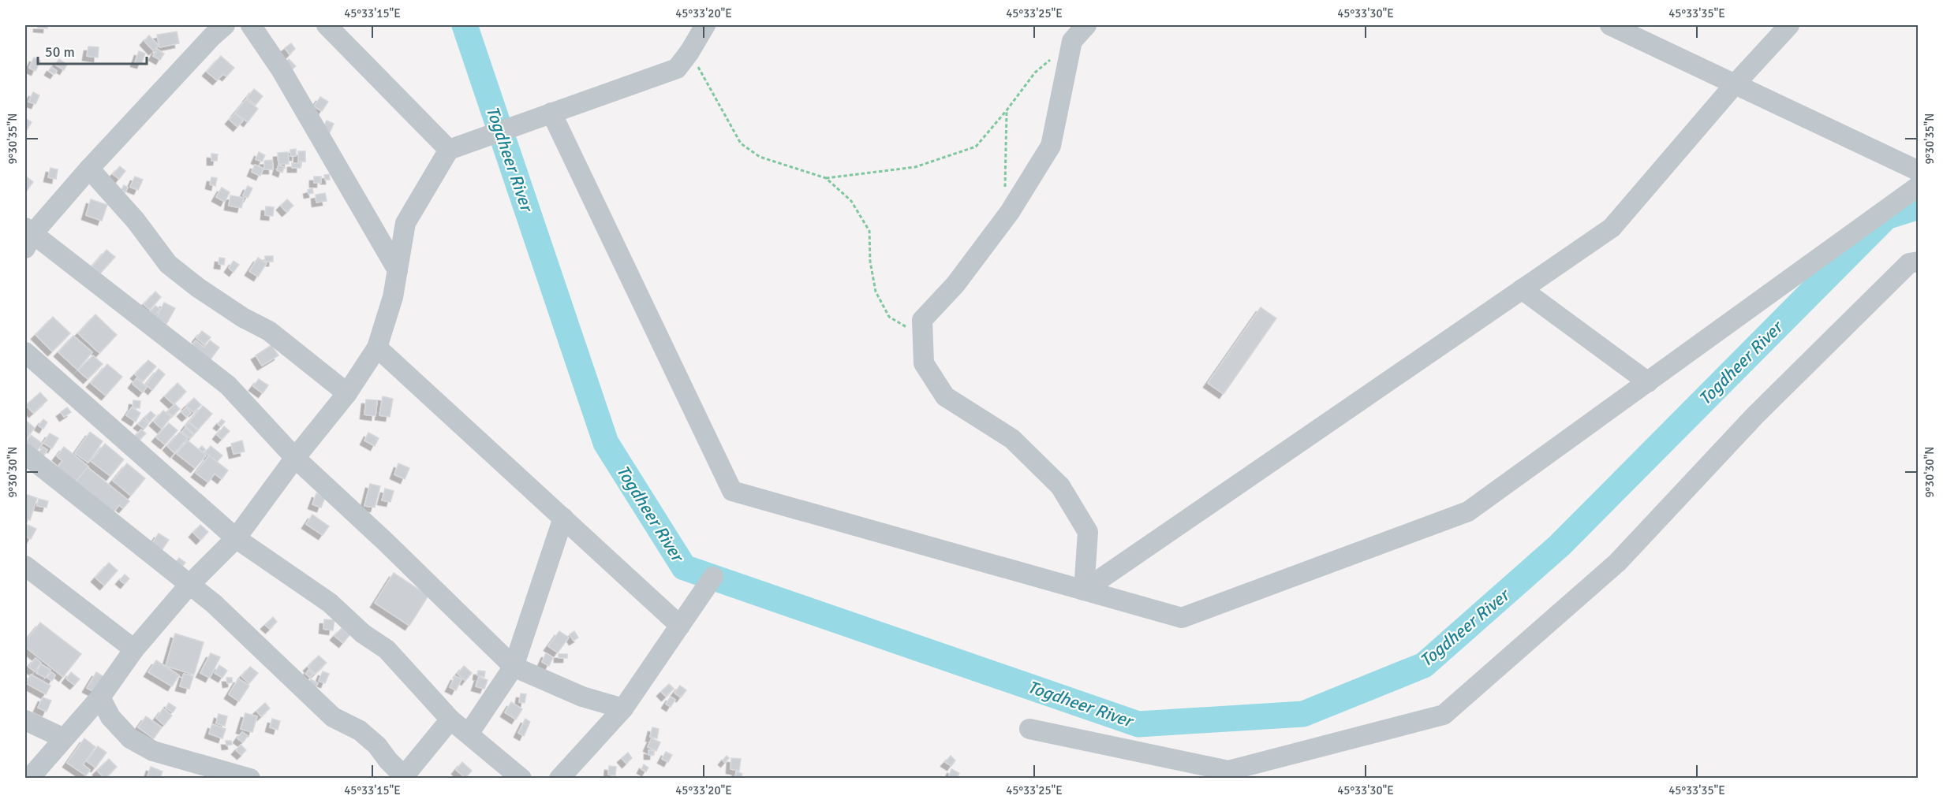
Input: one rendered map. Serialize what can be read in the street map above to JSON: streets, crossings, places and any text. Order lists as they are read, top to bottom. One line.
{"water":["Togdheer River"],"scale_bar":"50 m","coordinates":["45°33'15\"E","45°33'20\"E","45°33'25\"E","45°33'30\"E","45°33'35\"E","9°30'35\"N","9°30'30\"N"]}
